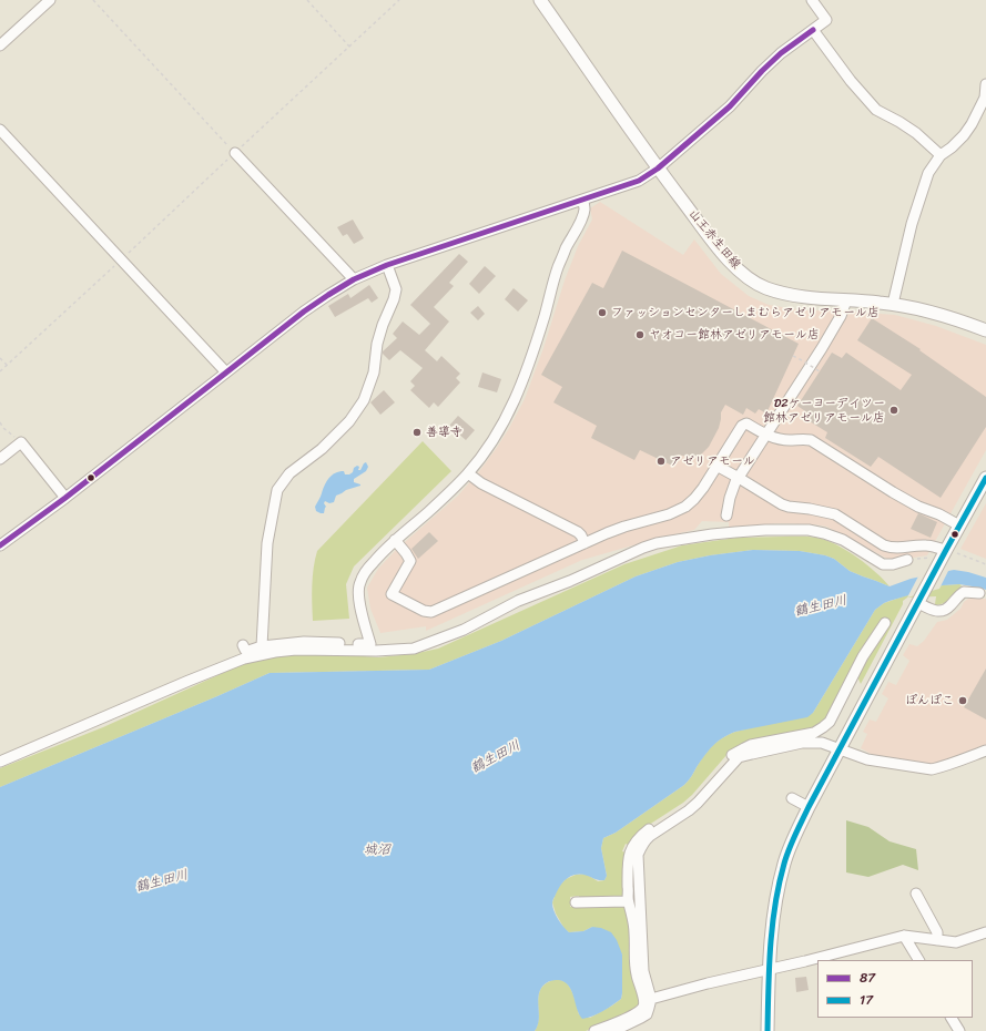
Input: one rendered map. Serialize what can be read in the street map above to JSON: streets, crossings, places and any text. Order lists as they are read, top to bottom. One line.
{"streets":{"main road":["山王赤生田線"]},"water":["鶴生田川","城沼"],"places":["ファッションセンターしまむらアゼリアモール店","ヤオコー館林アゼリアモール店","D2ケーヨーデイツー 館林アゼリアモール店","善導寺","アゼリアモール","ぽんぽこ"],"lines":["transit line 87","transit line 17"],"legend":["87","17"]}
